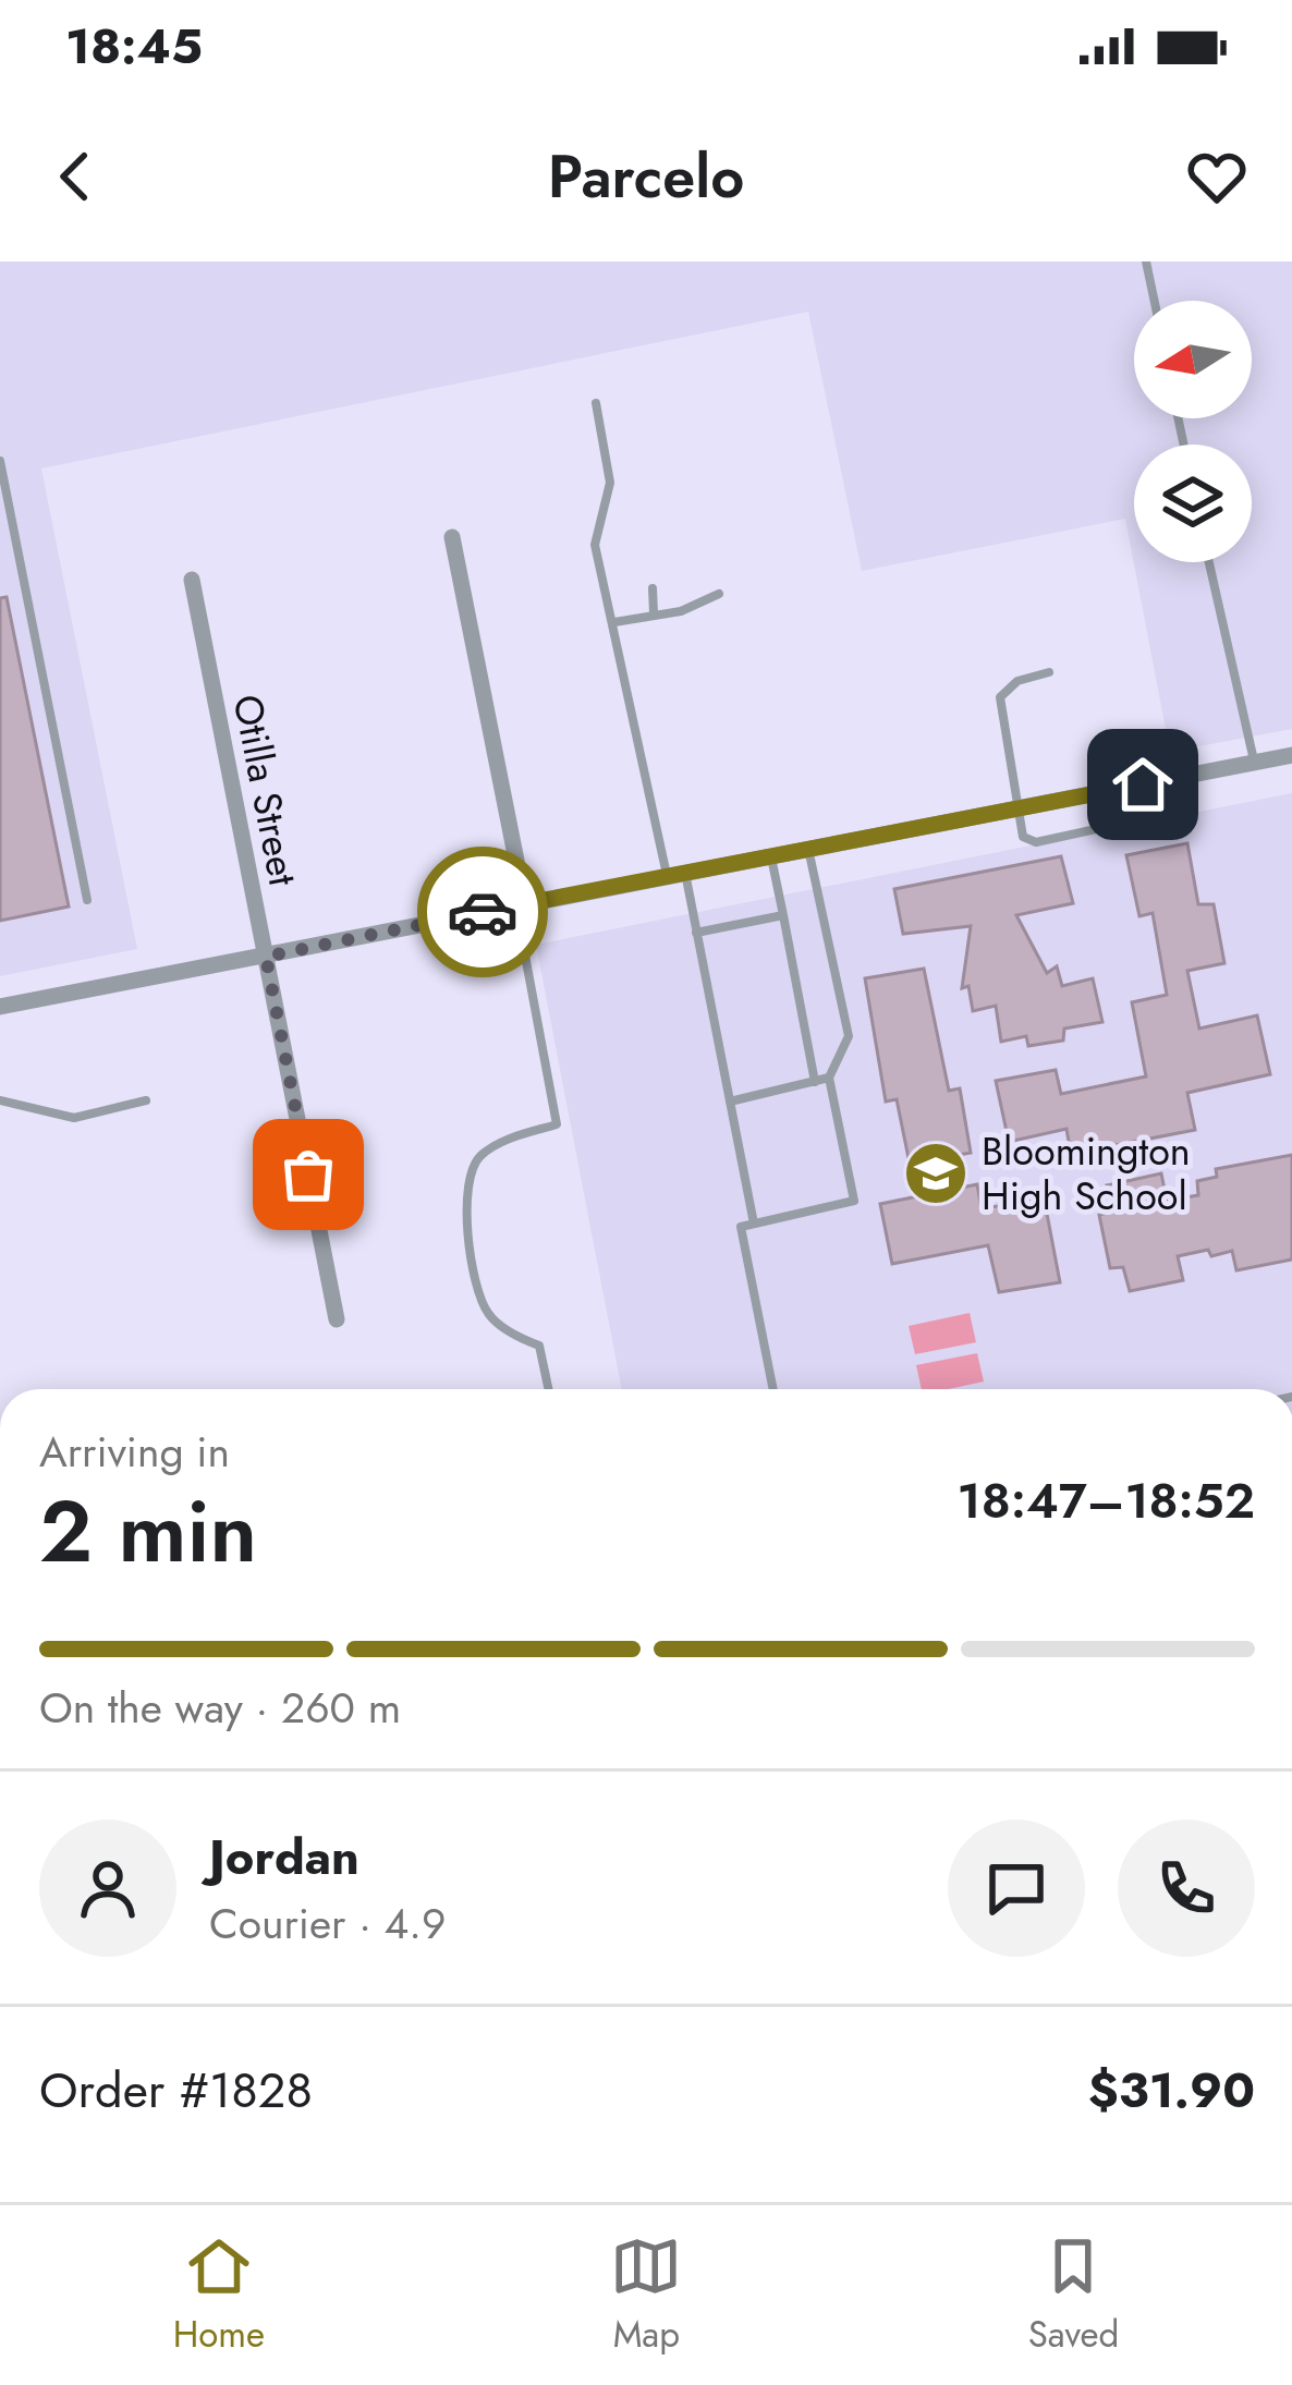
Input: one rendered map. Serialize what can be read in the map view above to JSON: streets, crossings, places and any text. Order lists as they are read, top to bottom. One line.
{"streets":{"street":["Otilla Street"]},"places":{"school or university":["Bloomington High School"]},"north":"left","page":{"status":"18:45","header":"Parcelo","heading":["2 min","Arriving in","18:47–18:52"],"panel":["Jordan","Courier · 4.9","Order #1828","$31.90"],"bar":"On the way · 260 m","tabs":["Home","Map","Saved"]}}
